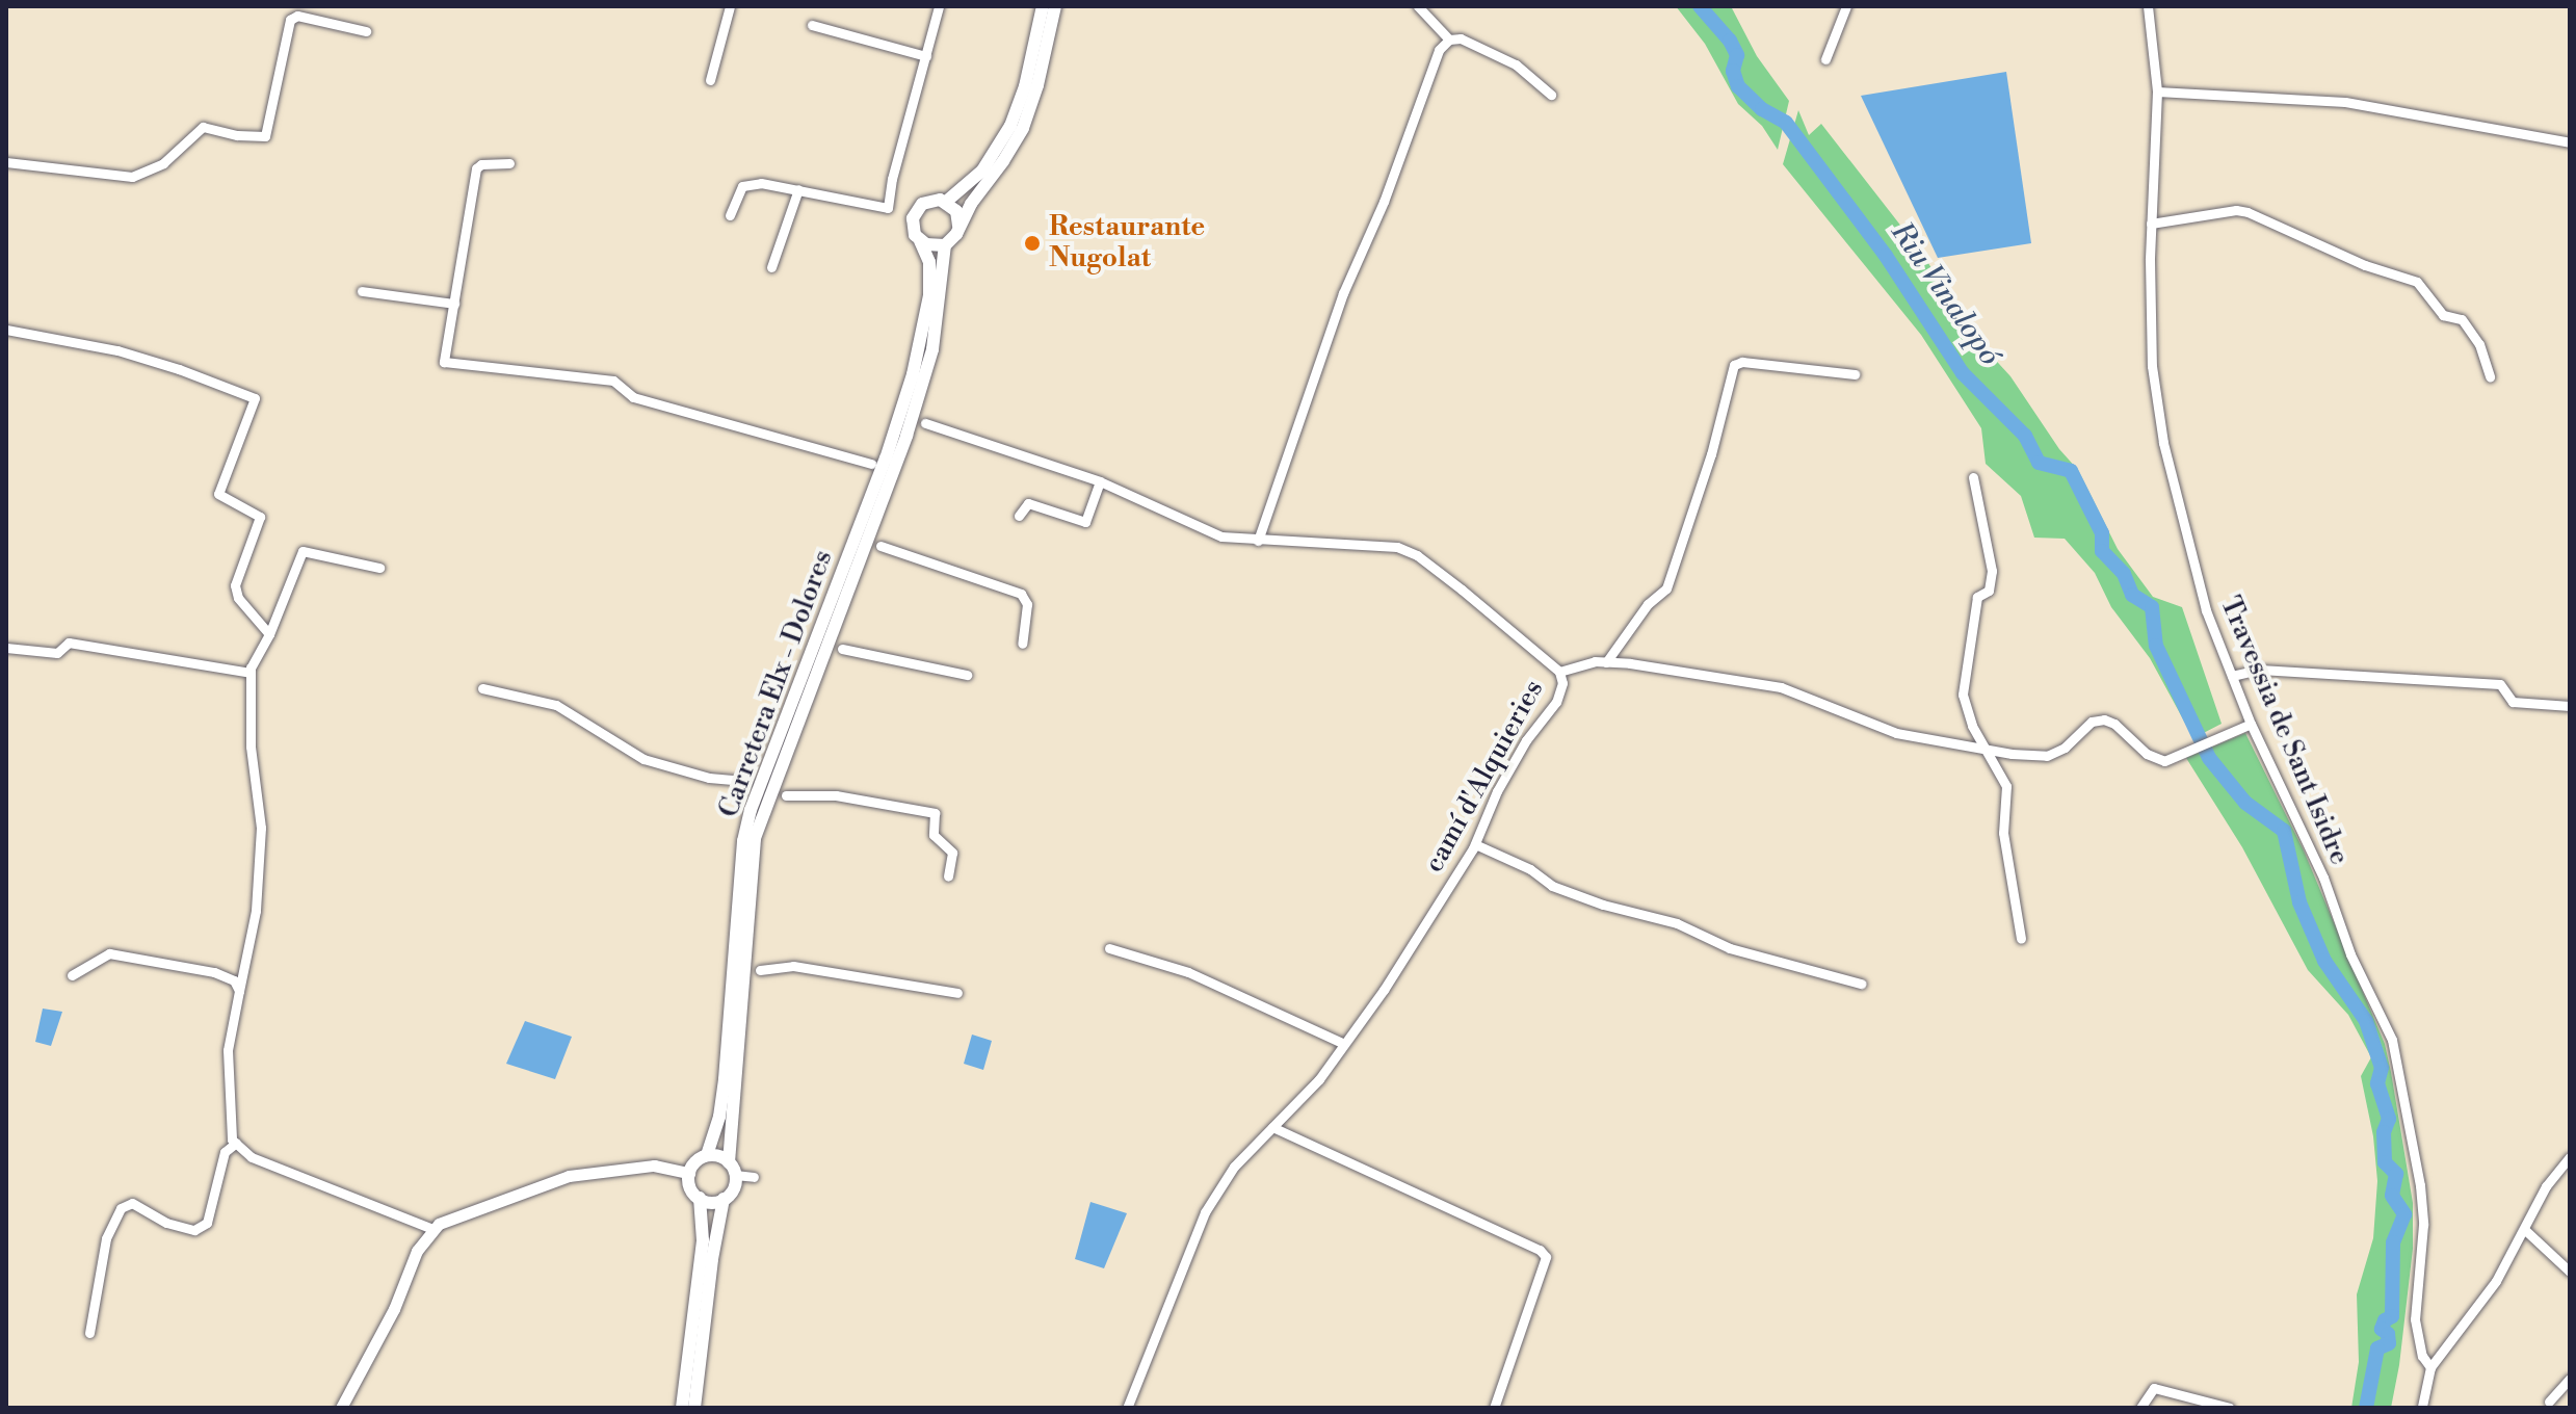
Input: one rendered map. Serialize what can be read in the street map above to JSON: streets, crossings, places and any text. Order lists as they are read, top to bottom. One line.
{"streets":{"main road":["Carretera Elx - Dolores"],"street":["Travessia de Sant Isidre","camí d'Alquieries"]},"water":["Riu Vinalopó"],"places":["Restaurante Nugolat"]}
